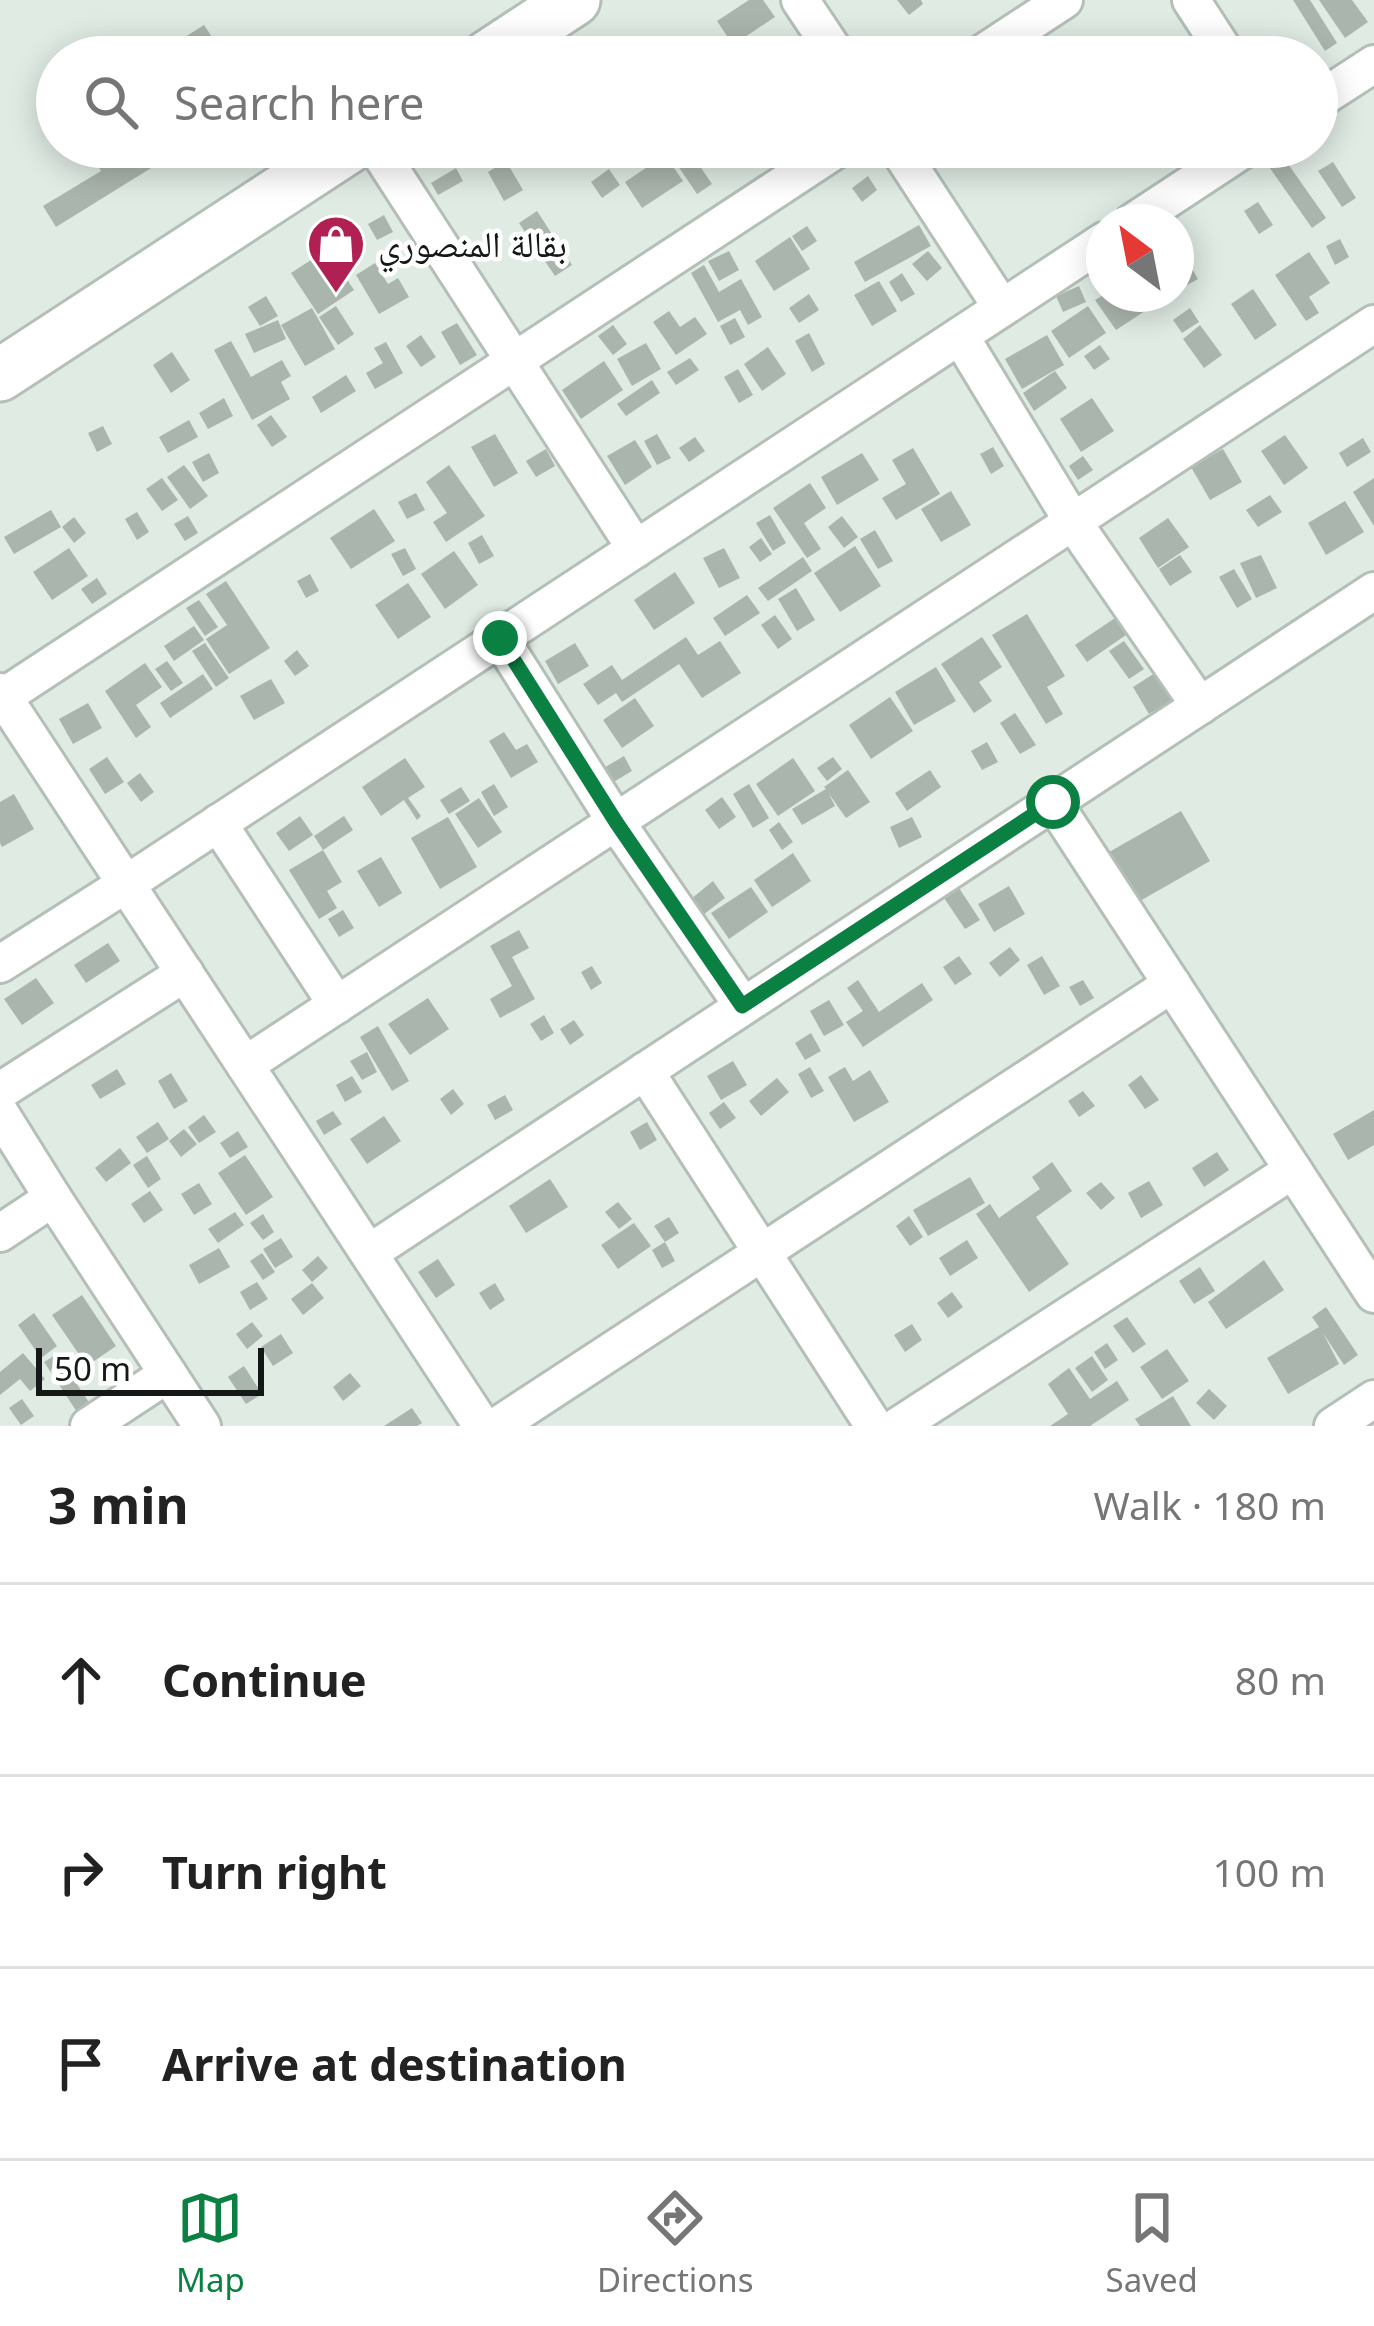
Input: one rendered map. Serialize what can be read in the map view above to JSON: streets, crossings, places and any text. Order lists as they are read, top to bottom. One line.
{"places":{"shop":["بقالة المنصوري"]},"scale_bar":"50 m","north":"top left","page":{"search":"Search here","scale":"50 m","heading":["3 min","Walk · 180 m"],"list":[["Continue","80 m"],["Turn right","100 m"],"Arrive at destination"],"nav":["Map","Directions","Saved"]}}
